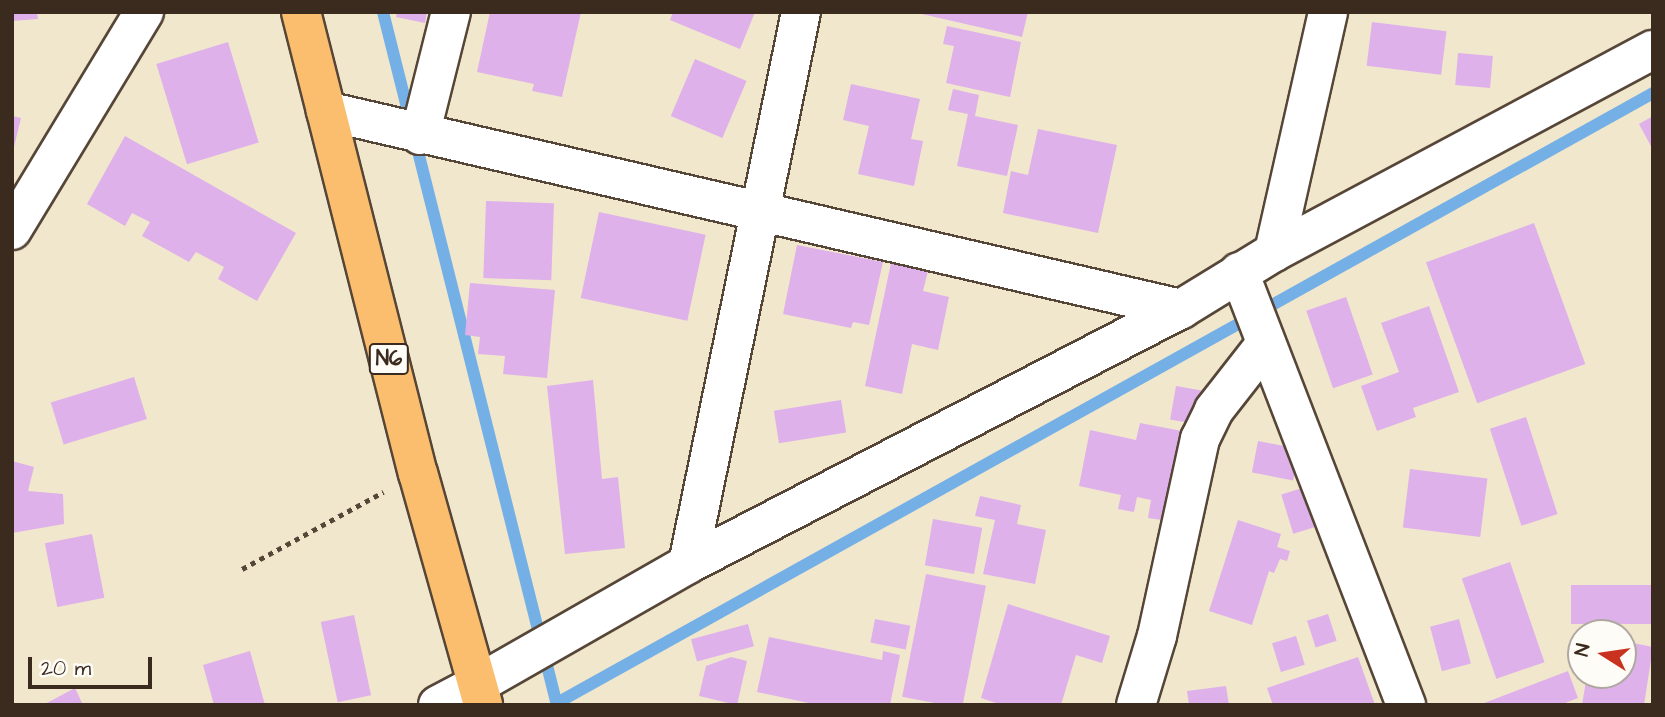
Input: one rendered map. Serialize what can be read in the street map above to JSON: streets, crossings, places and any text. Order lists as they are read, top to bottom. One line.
{"streets":{"main road":["N6"]},"scale_bar":"20 m","north":"left"}
